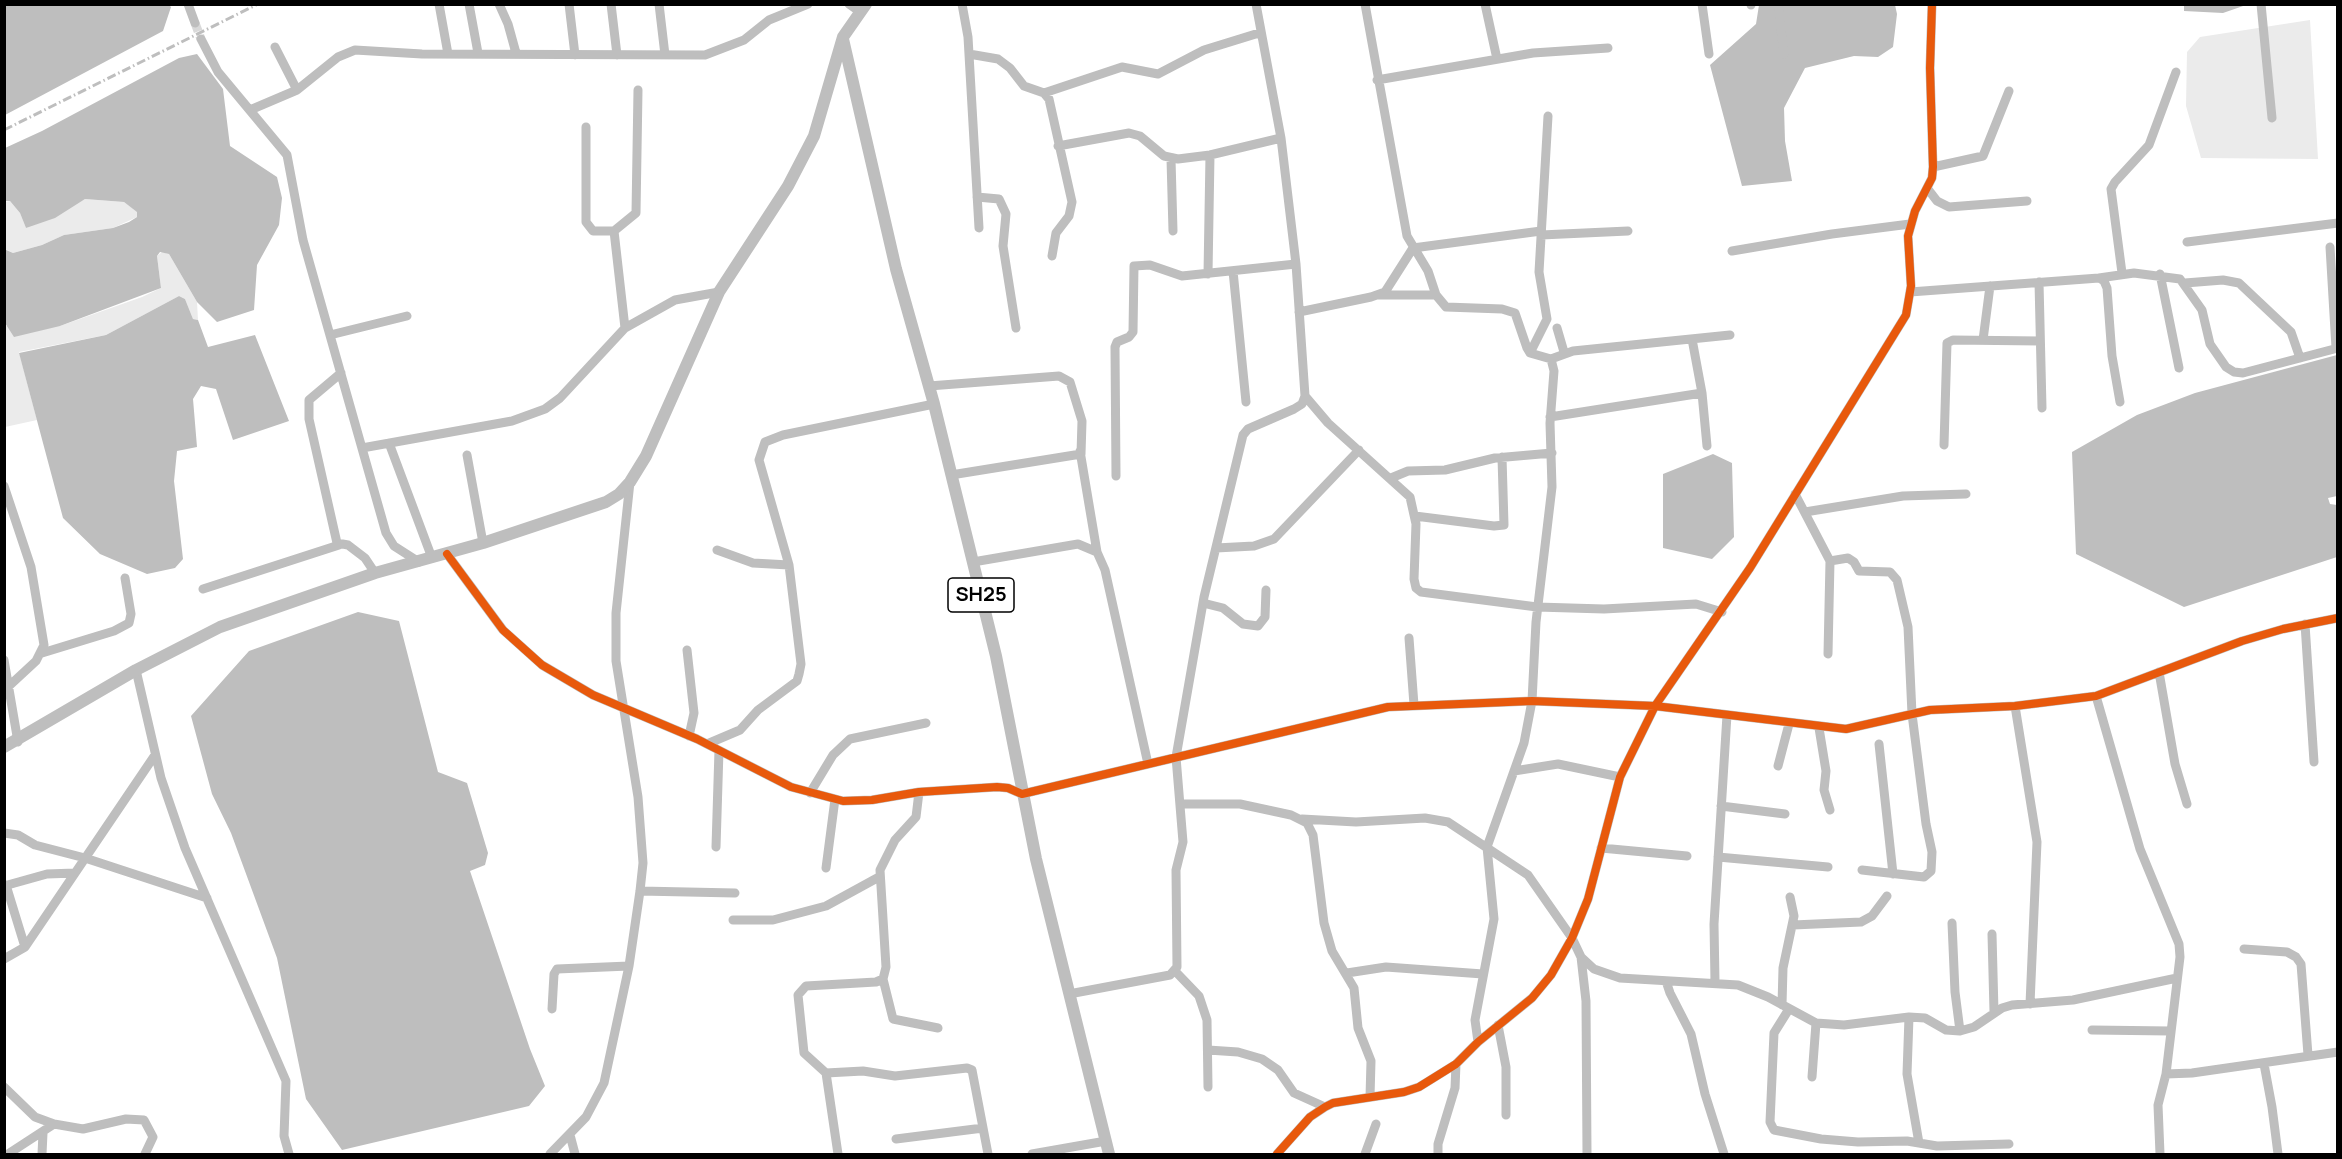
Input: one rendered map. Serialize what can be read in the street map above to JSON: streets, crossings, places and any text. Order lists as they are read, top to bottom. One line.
{"streets":{"main road":["SH25"]}}
